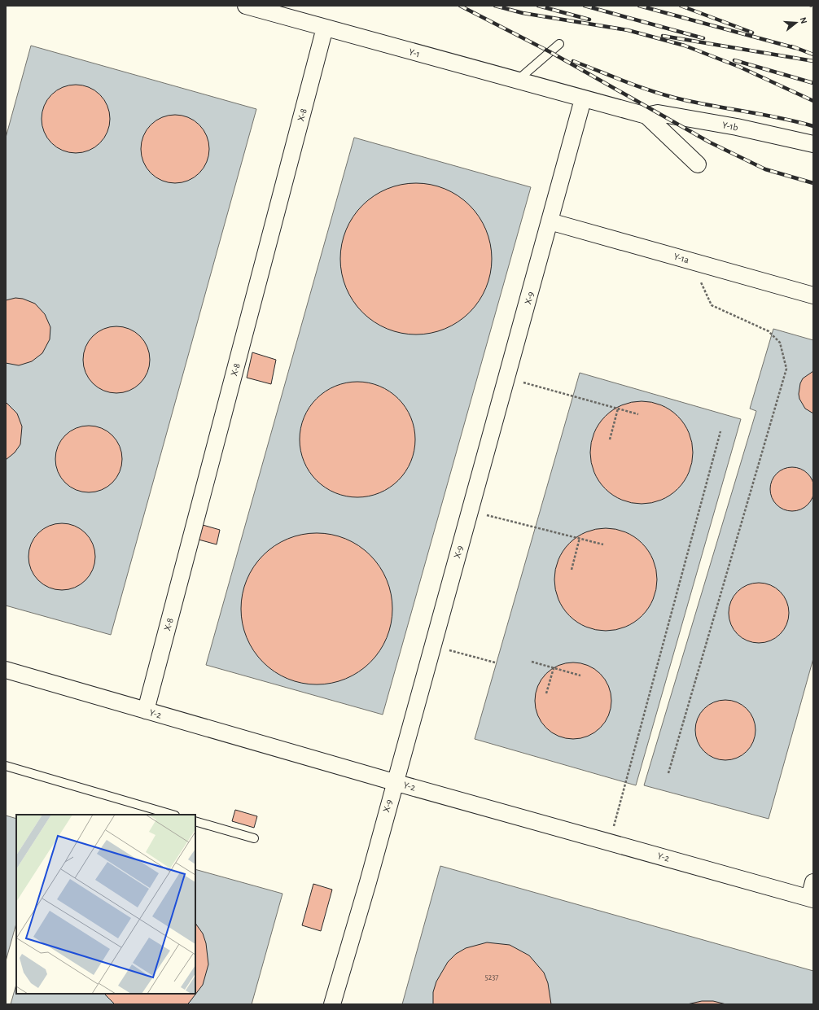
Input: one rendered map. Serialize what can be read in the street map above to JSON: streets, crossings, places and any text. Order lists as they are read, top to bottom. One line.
{"streets":{"street":["Y-1","X-8","Y-1b","Y-1a","X-9","Y-2"]},"crossings":[["Y-1","X-8"],["Y-1","Y-1b"],["Y-1","X-9"],["X-8","Y-2"],["Y-1b","X-9"],["Y-1a","X-9"],["X-9","Y-2"]],"house_numbers":["5237"],"north":"right"}
